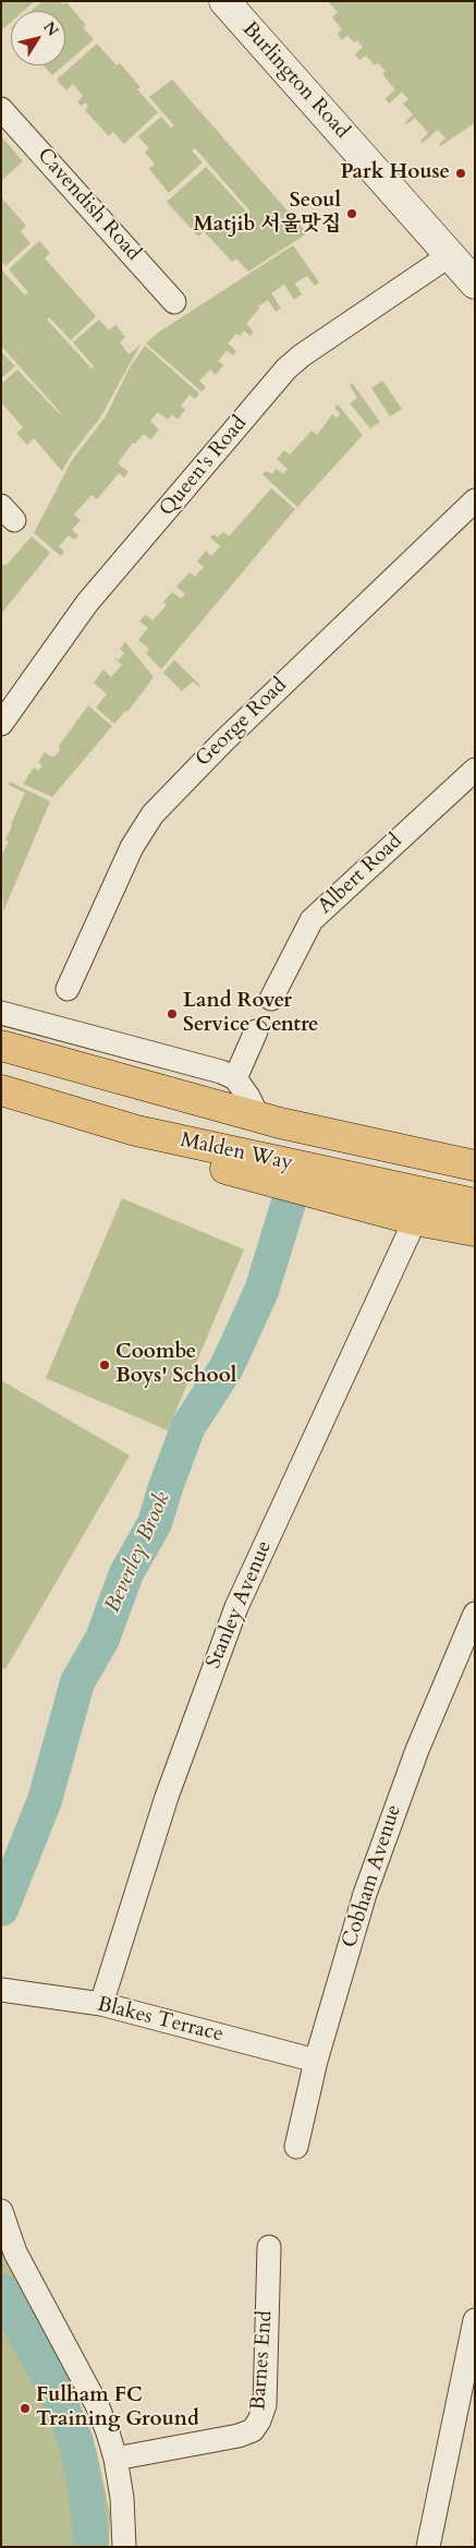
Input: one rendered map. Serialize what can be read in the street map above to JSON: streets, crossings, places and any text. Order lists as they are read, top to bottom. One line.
{"streets":{"highway":["Malden Way"],"main road":["Burlington Road"],"street":["Cavendish Road","Queen's Road","George Road","Albert Road","Stanley Avenue","Cobham Avenue","Blakes Terrace","Barnes End"]},"crossings":[["Burlington Road","Queen's Road"],["Stanley Avenue","Blakes Terrace"],["Cobham Avenue","Blakes Terrace"]],"water":["Beverley Brook"],"places":["Park House","Seoul Matjib 서울맛집","Land Rover Service Centre","Coombe Boys' School","Fulham FC Training Ground"],"north":"top right"}
